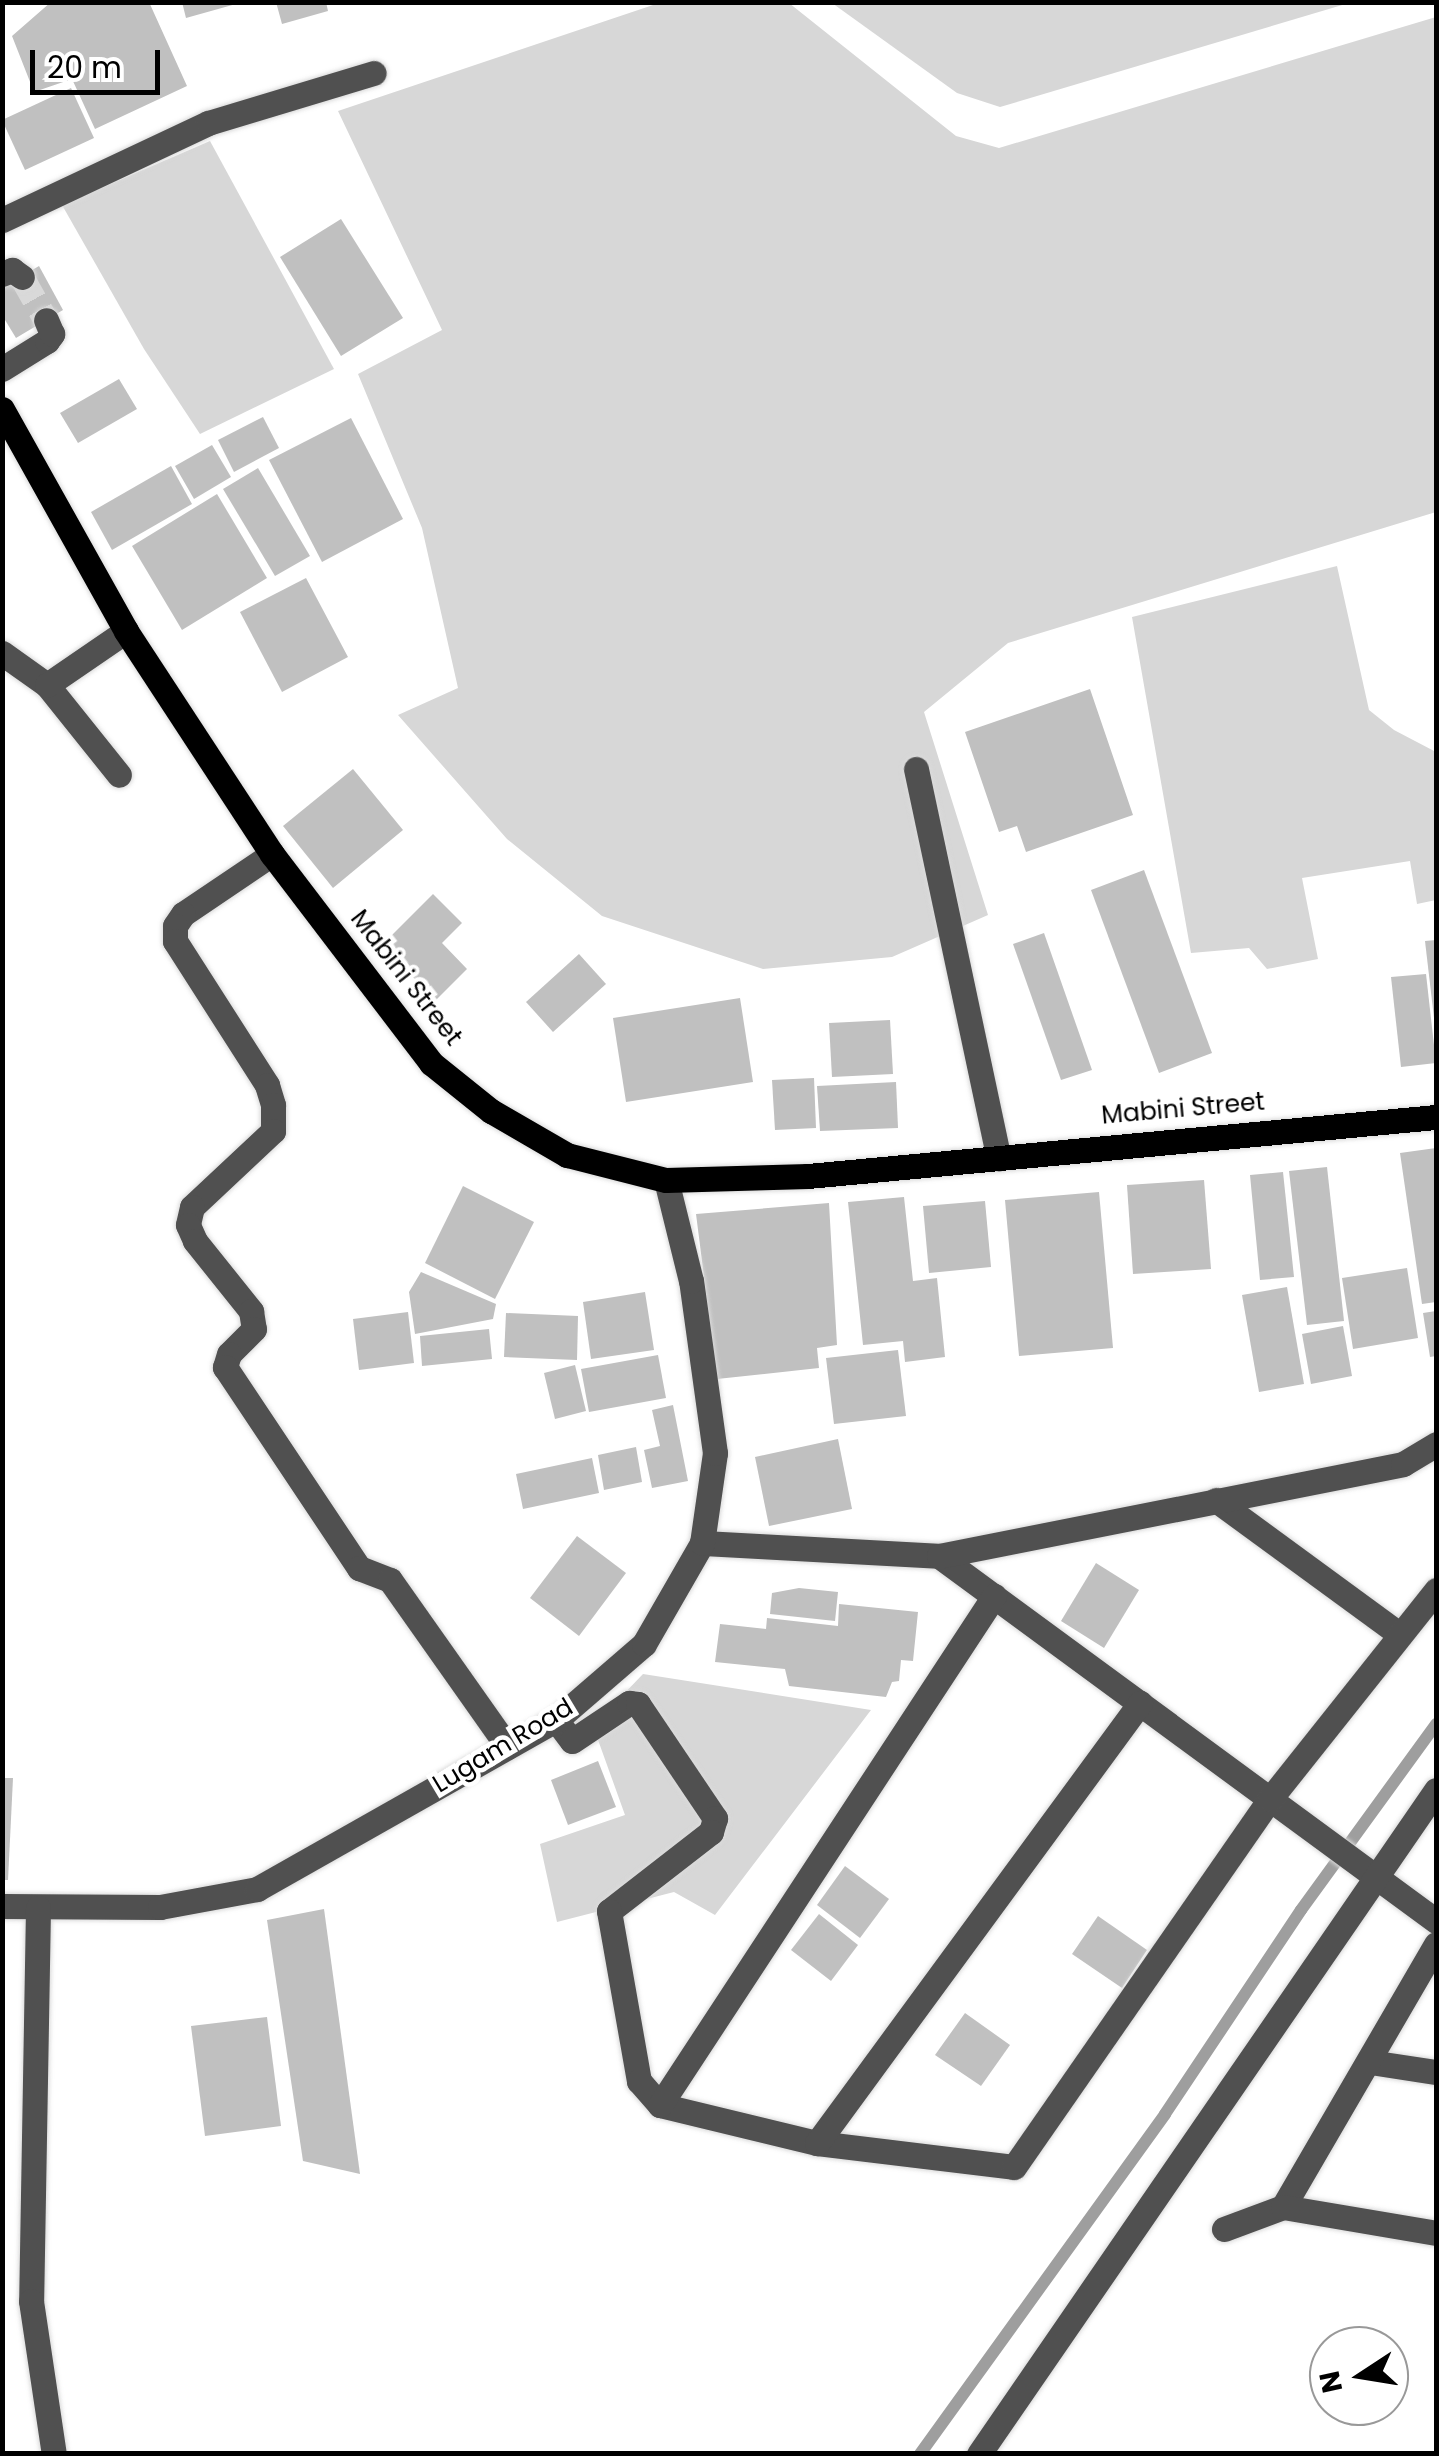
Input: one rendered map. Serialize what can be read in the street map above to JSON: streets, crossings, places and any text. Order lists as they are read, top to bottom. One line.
{"streets":{"main road":["Mabini Street"],"street":["Lugam Road"]},"crossings":[["Mabini Street","Lugam Road"]],"scale_bar":"20 m","north":"left"}
